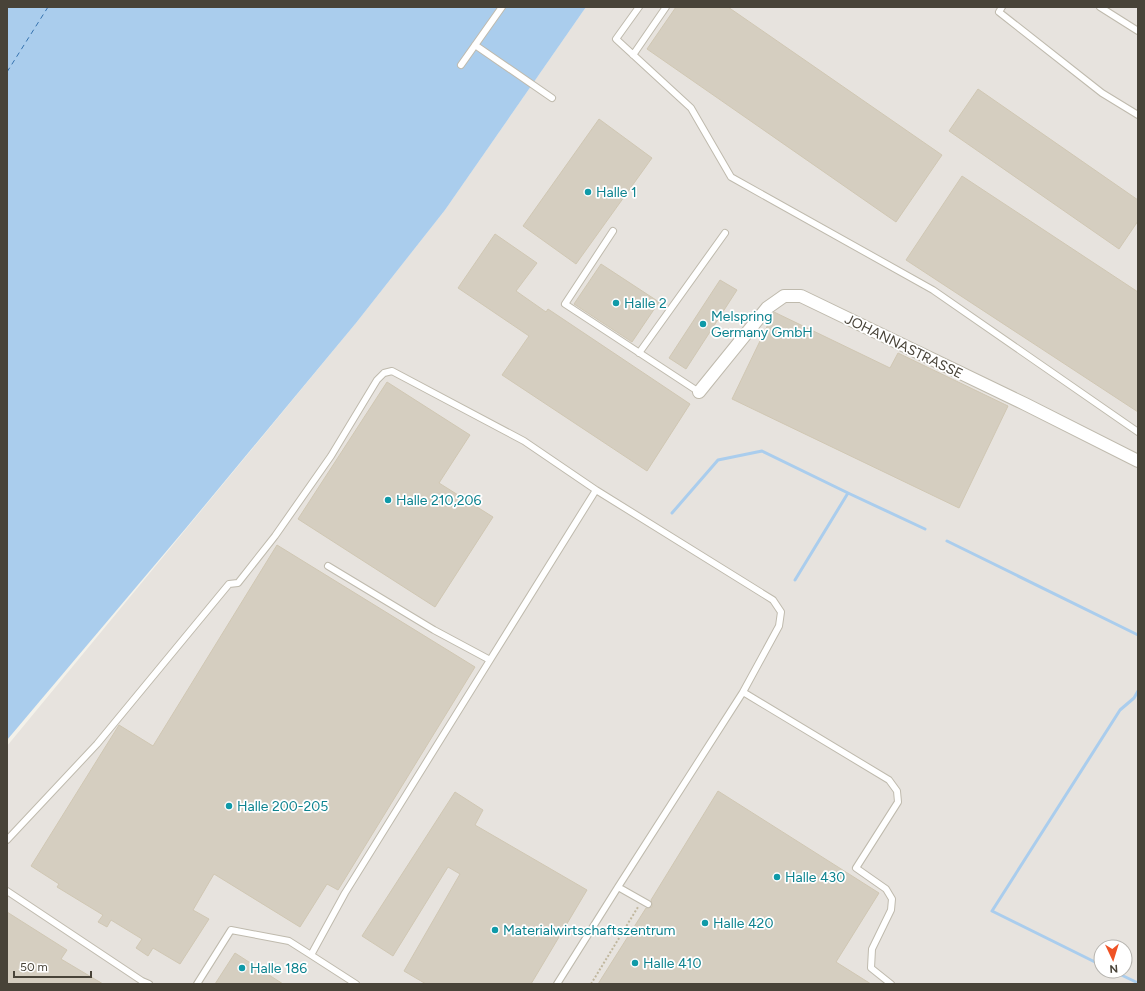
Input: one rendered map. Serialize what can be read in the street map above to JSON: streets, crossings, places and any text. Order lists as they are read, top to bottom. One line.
{"streets":{"street":["JOHANNASTRASSE"]},"places":["Halle 1","Halle 2","Melspring Germany GmbH","Halle 210,206","Halle 200-205","Halle 430","Halle 420","Materialwirtschaftszentrum","Halle 410","Halle 186"],"scale_bar":"50 m","north":"bottom"}
